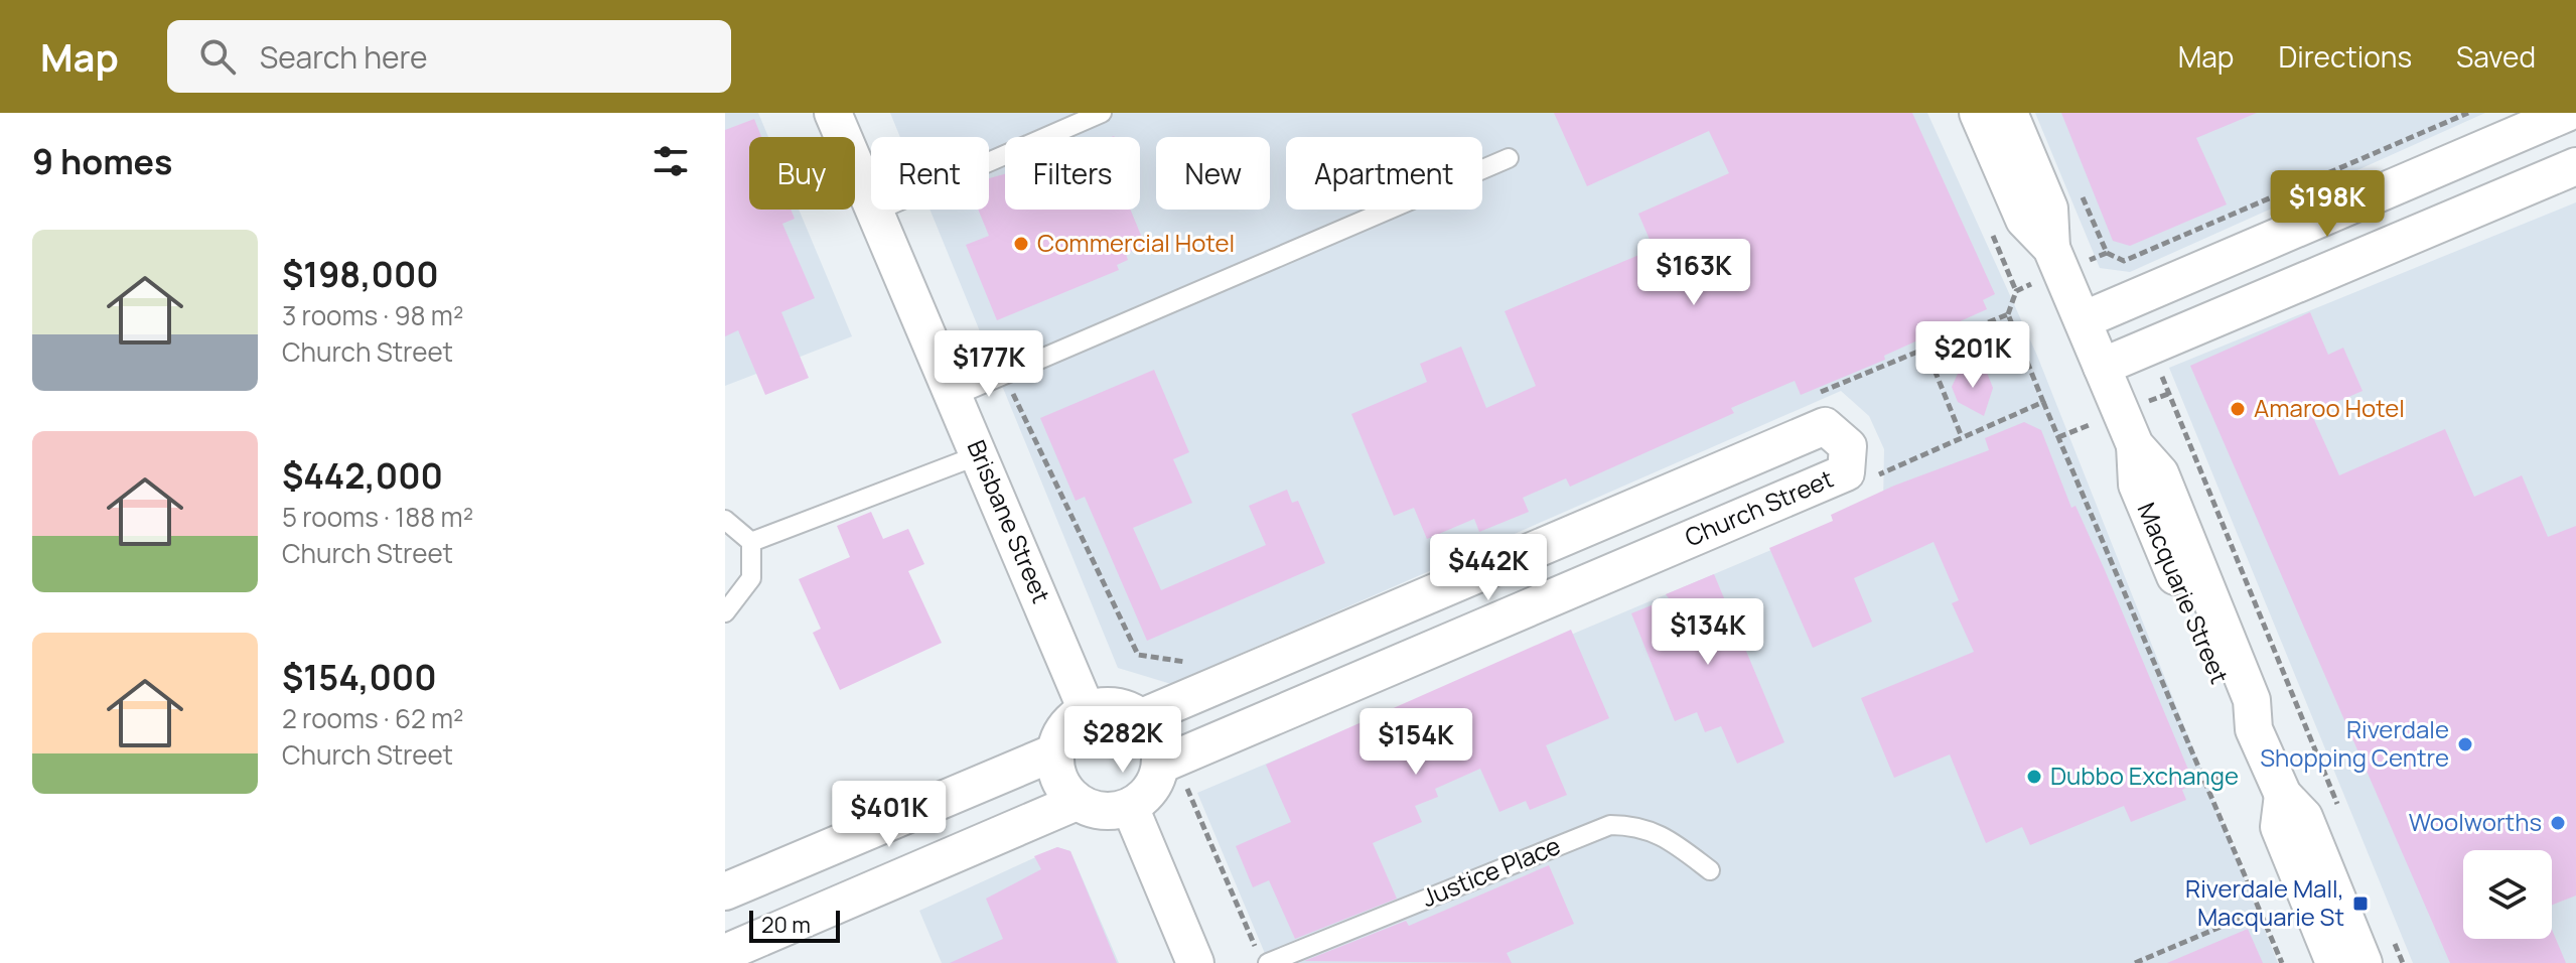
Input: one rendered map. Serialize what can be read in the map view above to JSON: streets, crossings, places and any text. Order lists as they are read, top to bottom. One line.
{"streets":{"street":["Church Street","Brisbane Street","Macquarie Street"],"lane":["Justice Place"]},"crossings":[["Church Street","Brisbane Street"]],"places":{"other":["Commercial Hotel","Amaroo Hotel","Riverdale Shopping Centre","Dubbo Exchange","Woolworths"],"transit":["Riverdale Mall, Macquarie St"]},"scale_bar":"20 m","page":{"header":"Map","search":"Search here","nav":["Map","Directions","Saved"],"heading":"9 homes","chip":["Buy","Rent","Filters","New","Apartment"],"price":["$198K","$163K","$201K","$177K","$442K","$134K","$282K","$154K","$401K"],"list":[{"name":"$198,000","note":"3 rooms · 98 m² · Church Street"},{"name":"$442,000","note":"5 rooms · 188 m² · Church Street"},{"name":"$154,000","note":"2 rooms · 62 m² · Church Street"}],"scale":"20 m"}}
